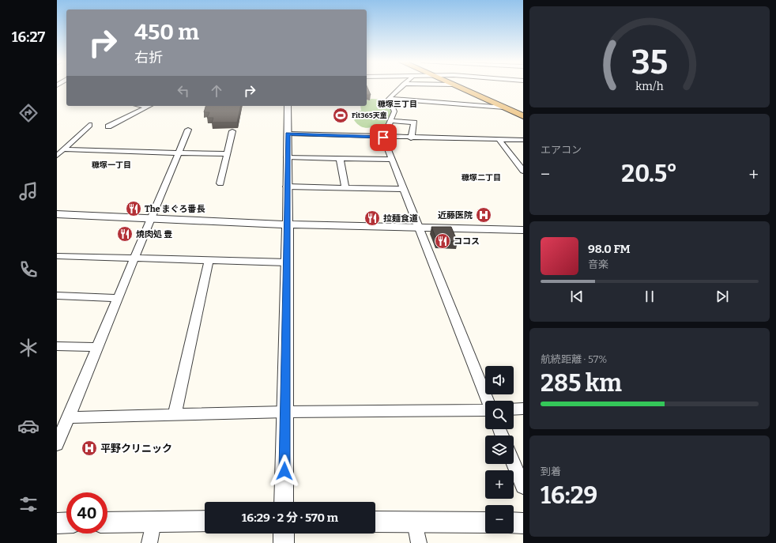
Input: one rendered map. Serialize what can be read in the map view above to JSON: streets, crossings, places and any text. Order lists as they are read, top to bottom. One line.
{"districts":["糠塚三丁目","糠塚一丁目","糠塚二丁目"],"places":{"sports":["Fit365天童"],"restaurant":["The まぐろ番長","拉麺食道","焼肉処 豊","ココス"],"hospital":["近藤医院","平野クリニック"]},"page":{"tabs":"16:27","turn":["450 m","右折"],"tile":["エアコン",["航続距離 · 57%","285 km"],["到着","16:29"]],"heat":["−","20.5°","+"],"song":["98.0 FM","音楽"],"map_buttons":["+","−"],"limit":"40","trip":"16:29 · 2 分 · 570 m","gauge":["35","km/h"]}}
